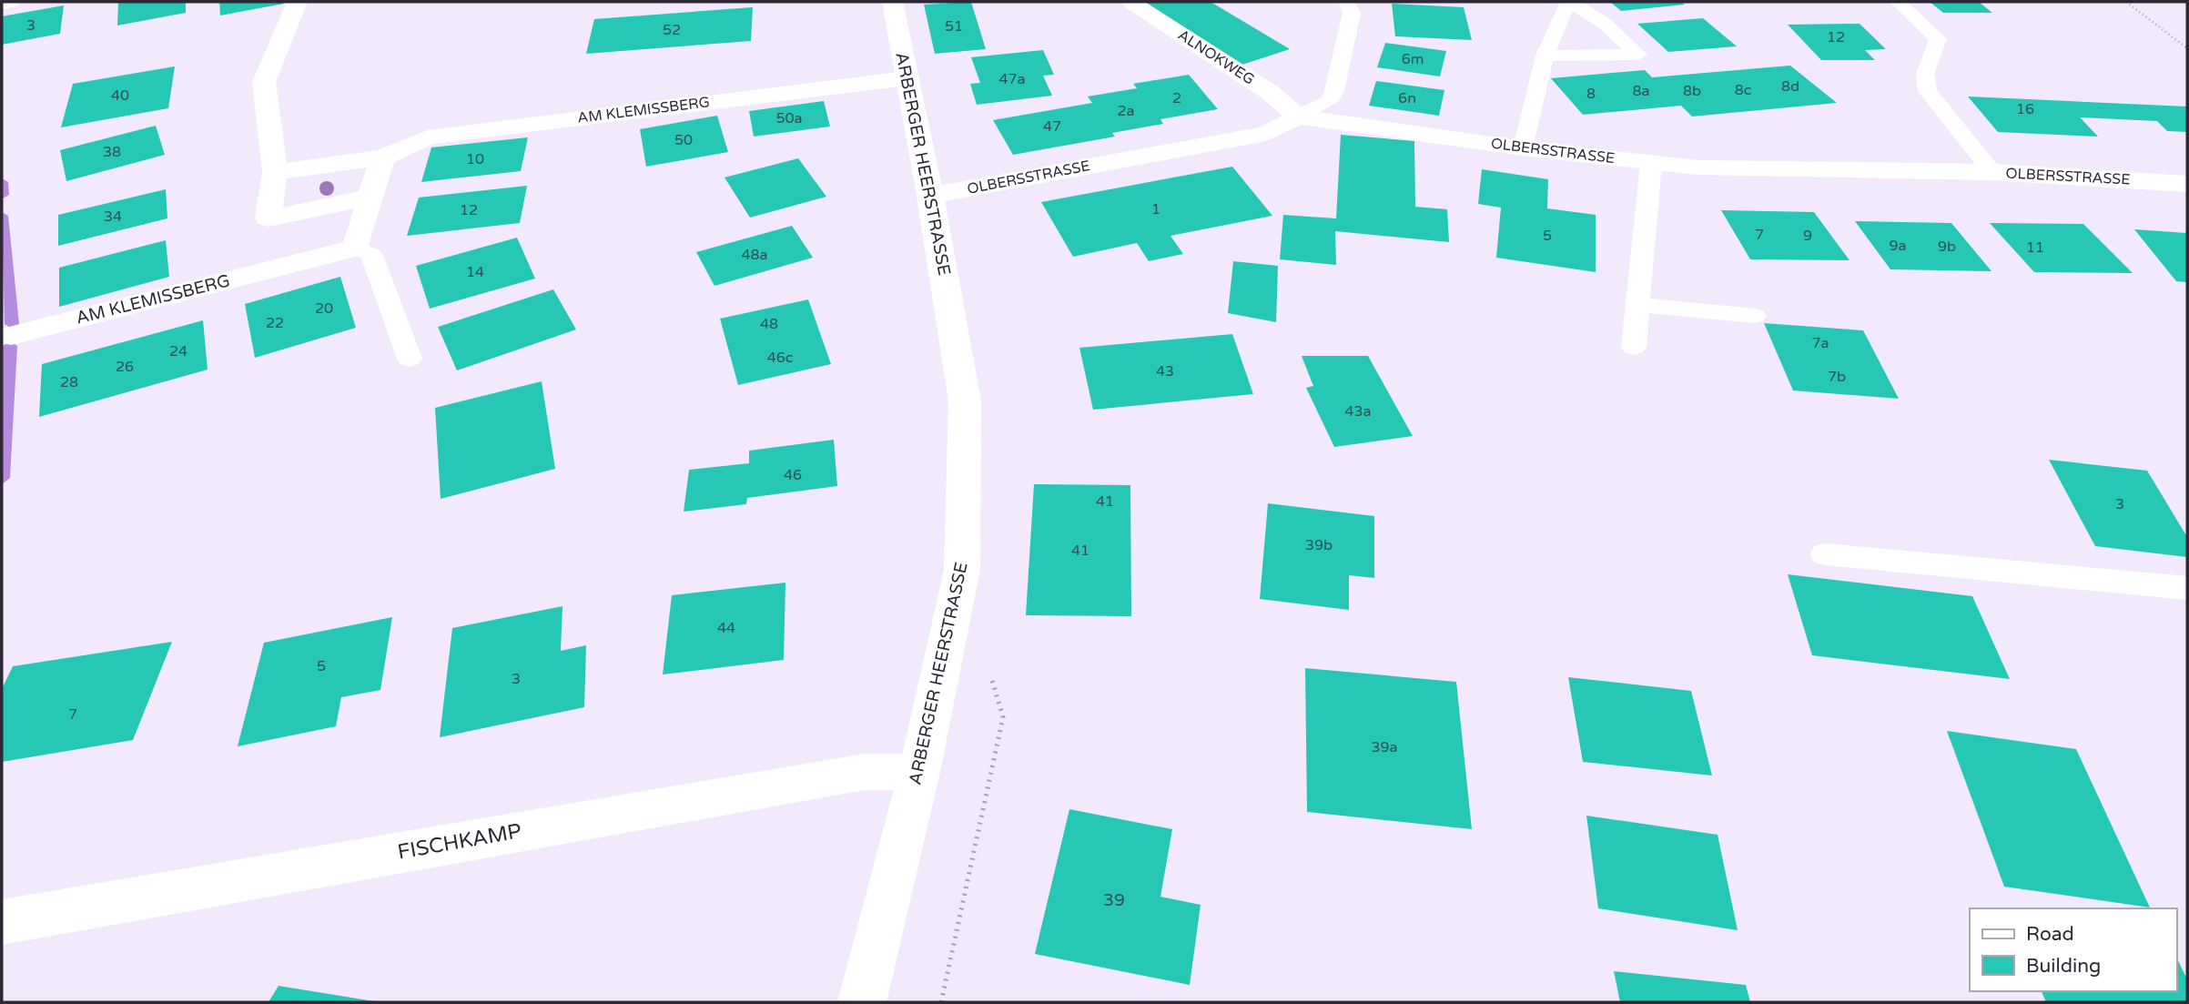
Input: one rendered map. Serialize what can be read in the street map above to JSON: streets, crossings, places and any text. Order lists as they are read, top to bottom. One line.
{"streets":{"street":["ALNOKWEG","AM KLEMISSBERG","OLBERSSTRASSE","ARBERGER HEERSTRASSE","FISCHKAMP"]},"crossings":[["ALNOKWEG","OLBERSSTRASSE"],["AM KLEMISSBERG","ARBERGER HEERSTRASSE"],["OLBERSSTRASSE","ARBERGER HEERSTRASSE"],["ARBERGER HEERSTRASSE","FISCHKAMP"]],"house_numbers":["3","51","52","12","6m","47a","8d","8c","8a","8b","8","40","2","6n","16","2a","50a","47","50","38","10","1","12","34","7","5","9","9a","9b","11","48a","14","20","22","48","7a","24","46c","26","43","7b","28","43a","46","41","3","39b","41","44","5","3","7","39a","39"],"legend":["Road","Building"]}
